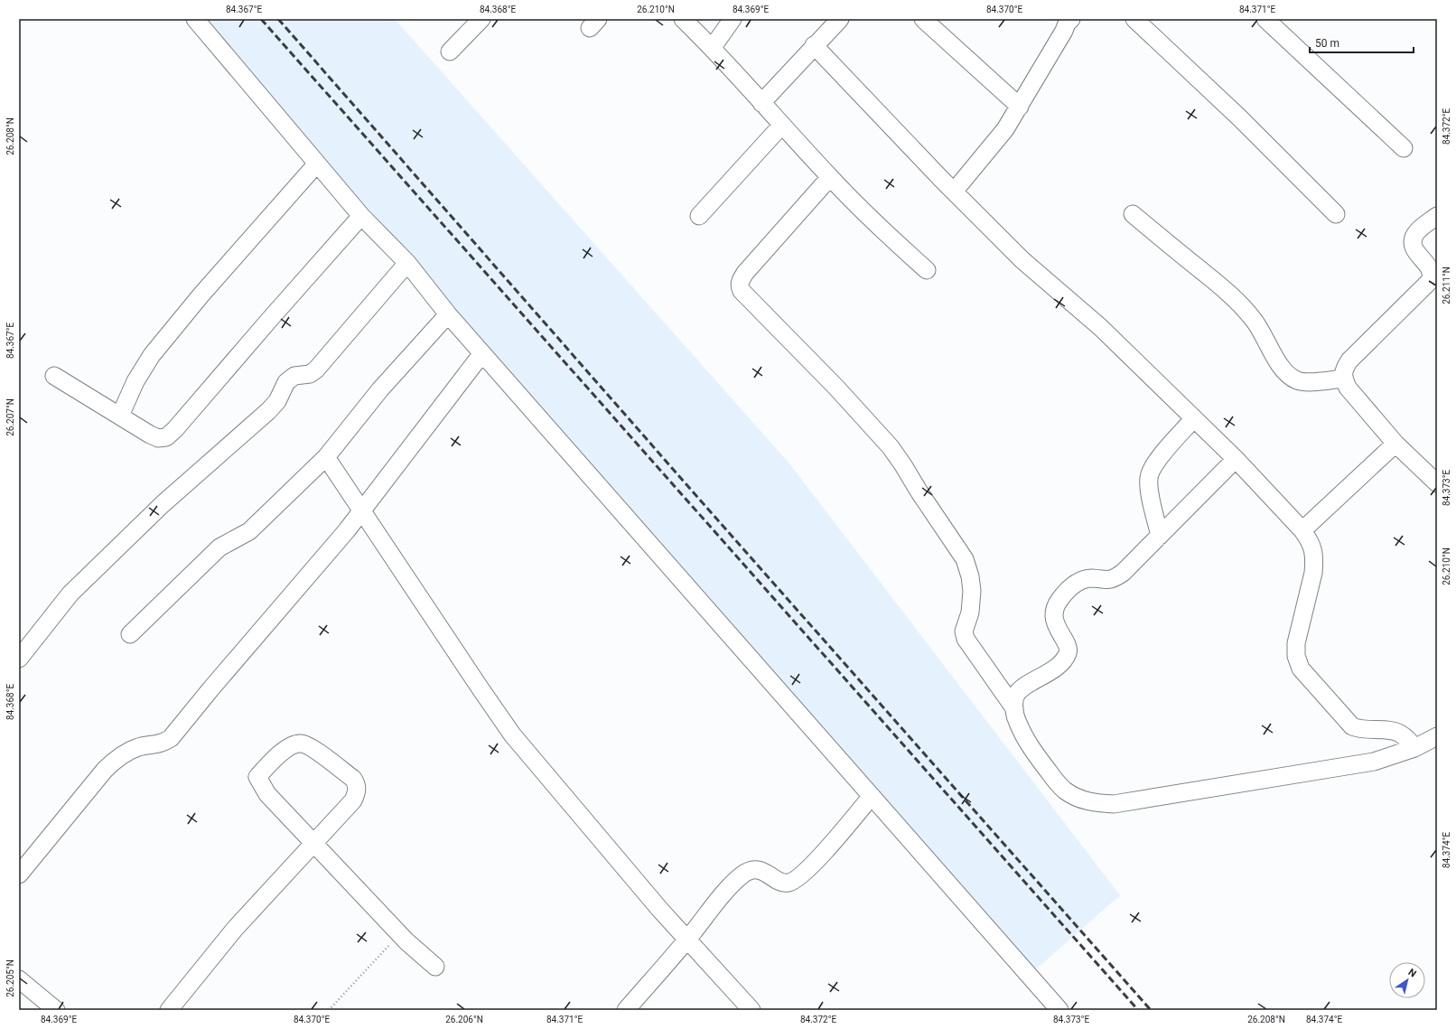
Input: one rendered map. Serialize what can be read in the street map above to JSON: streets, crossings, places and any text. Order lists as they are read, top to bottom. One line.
{"scale_bar":"50 m","north":"top right","coordinates":["84.367°E","84.368°E","26.210°N","84.369°E","84.370°E","84.371°E","84.372°E","26.208°N","26.211°N","26.207°N","84.373°E","84.374°E","26.205°N","26.206°N"]}
